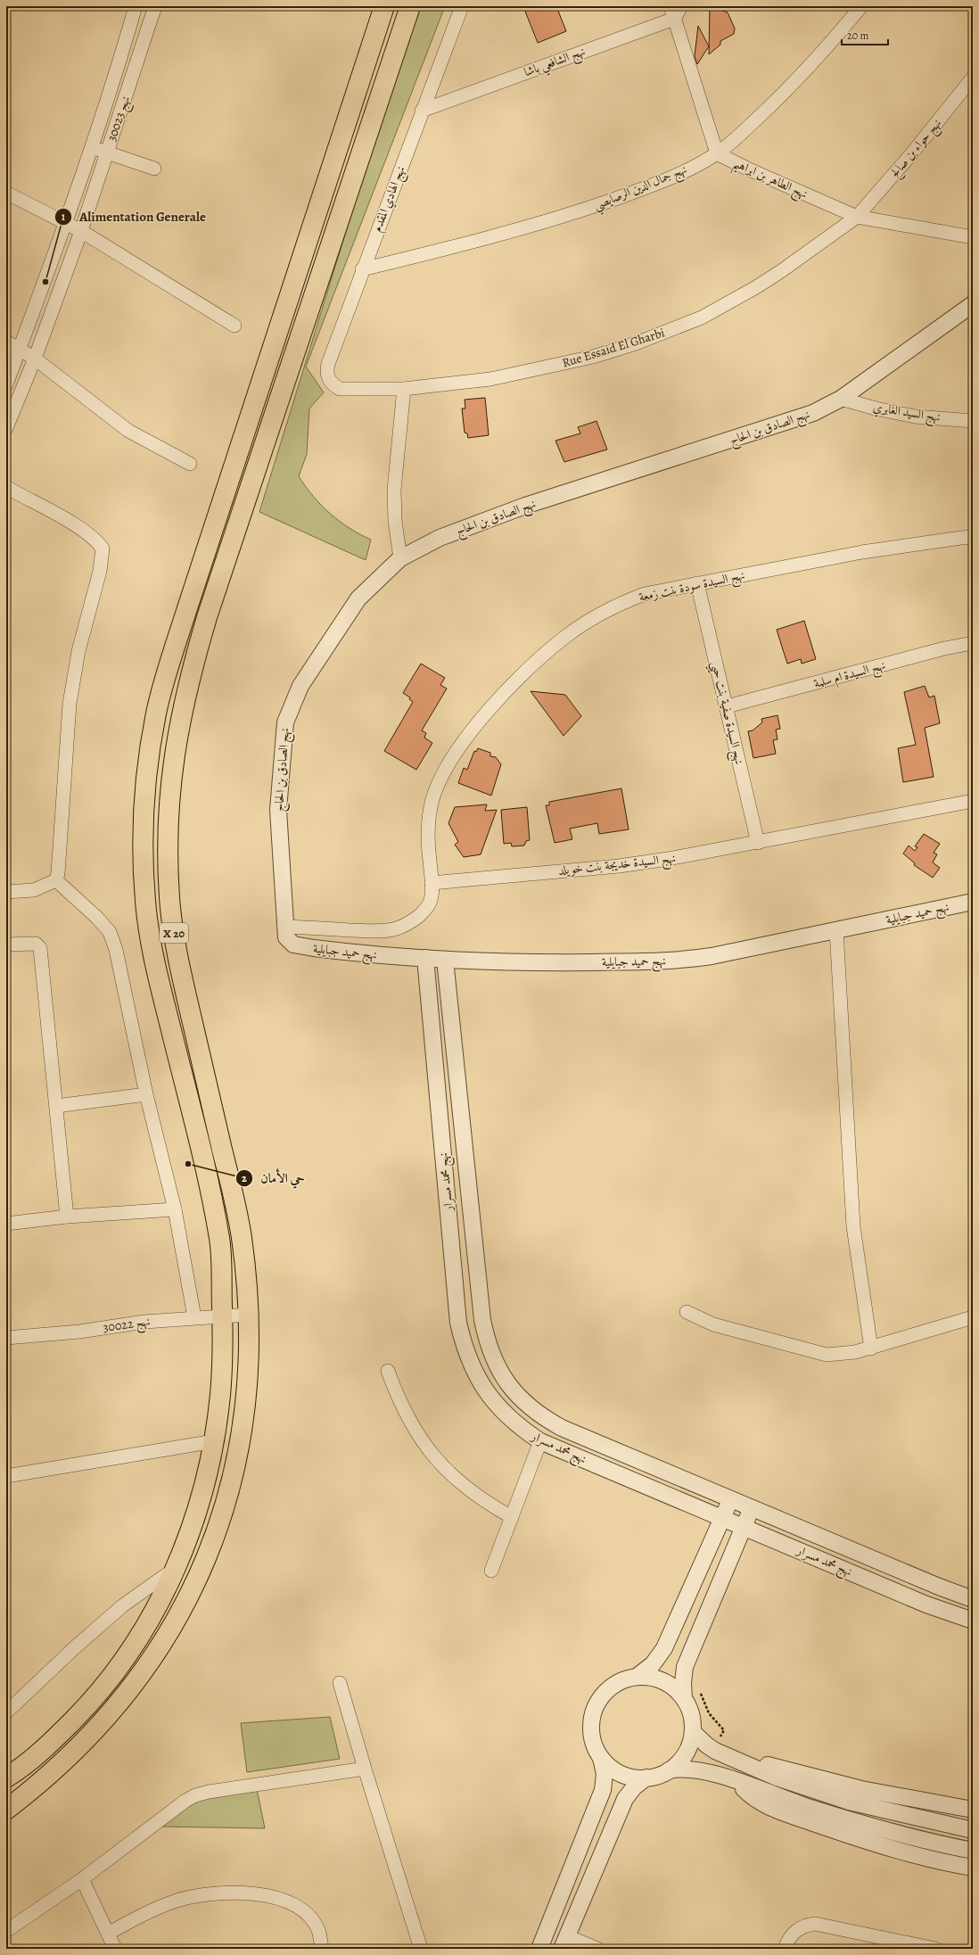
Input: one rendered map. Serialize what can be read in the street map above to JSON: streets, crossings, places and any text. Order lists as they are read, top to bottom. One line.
{"streets":{"highway":["X 20"],"street":["نهج الشافعي باشا","نهج 30023","نهج حواء بن صالح","نهج الطاهر بن ابراهيم","نهج جمال الدين الرصايصي","نهج الهادي المقدم","Rue Essaid El Gharbi","نهج السيد الغابري","نهج الصادق بن الحاج","نهج السيدة سودة بنت زمعة","نهج السيدة ام سلمة","نهج السيدة صفية بنت حيي","نهج السيدة خديجة بنت خويلد","نهج حميد جبايلية","نهج محمد مسرار","نهج 30022"]},"crossings":[["نهج الشافعي باشا","نهج الهادي المقدم"],["نهج حواء بن صالح","نهج الطاهر بن ابراهيم"],["نهج حواء بن صالح","Rue Essaid El Gharbi"],["نهج الطاهر بن ابراهيم","نهج جمال الدين الرصايصي"],["نهج الطاهر بن ابراهيم","Rue Essaid El Gharbi"],["نهج جمال الدين الرصايصي","نهج الهادي المقدم"],["نهج الهادي المقدم","Rue Essaid El Gharbi"],["نهج السيد الغابري","نهج الصادق بن الحاج"],["نهج الصادق بن الحاج","نهج حميد جبايلية"],["نهج السيدة سودة بنت زمعة","نهج السيدة صفية بنت حيي"],["نهج السيدة سودة بنت زمعة","نهج السيدة خديجة بنت خويلد"],["نهج السيدة ام سلمة","نهج السيدة صفية بنت حيي"],["نهج السيدة صفية بنت حيي","نهج السيدة خديجة بنت خويلد"],["نهج حميد جبايلية","نهج محمد مسرار"],["X 20","نهج 30022"]],"places":["Alimentation Generale","حي الأمان"],"scale_bar":"20 m"}
